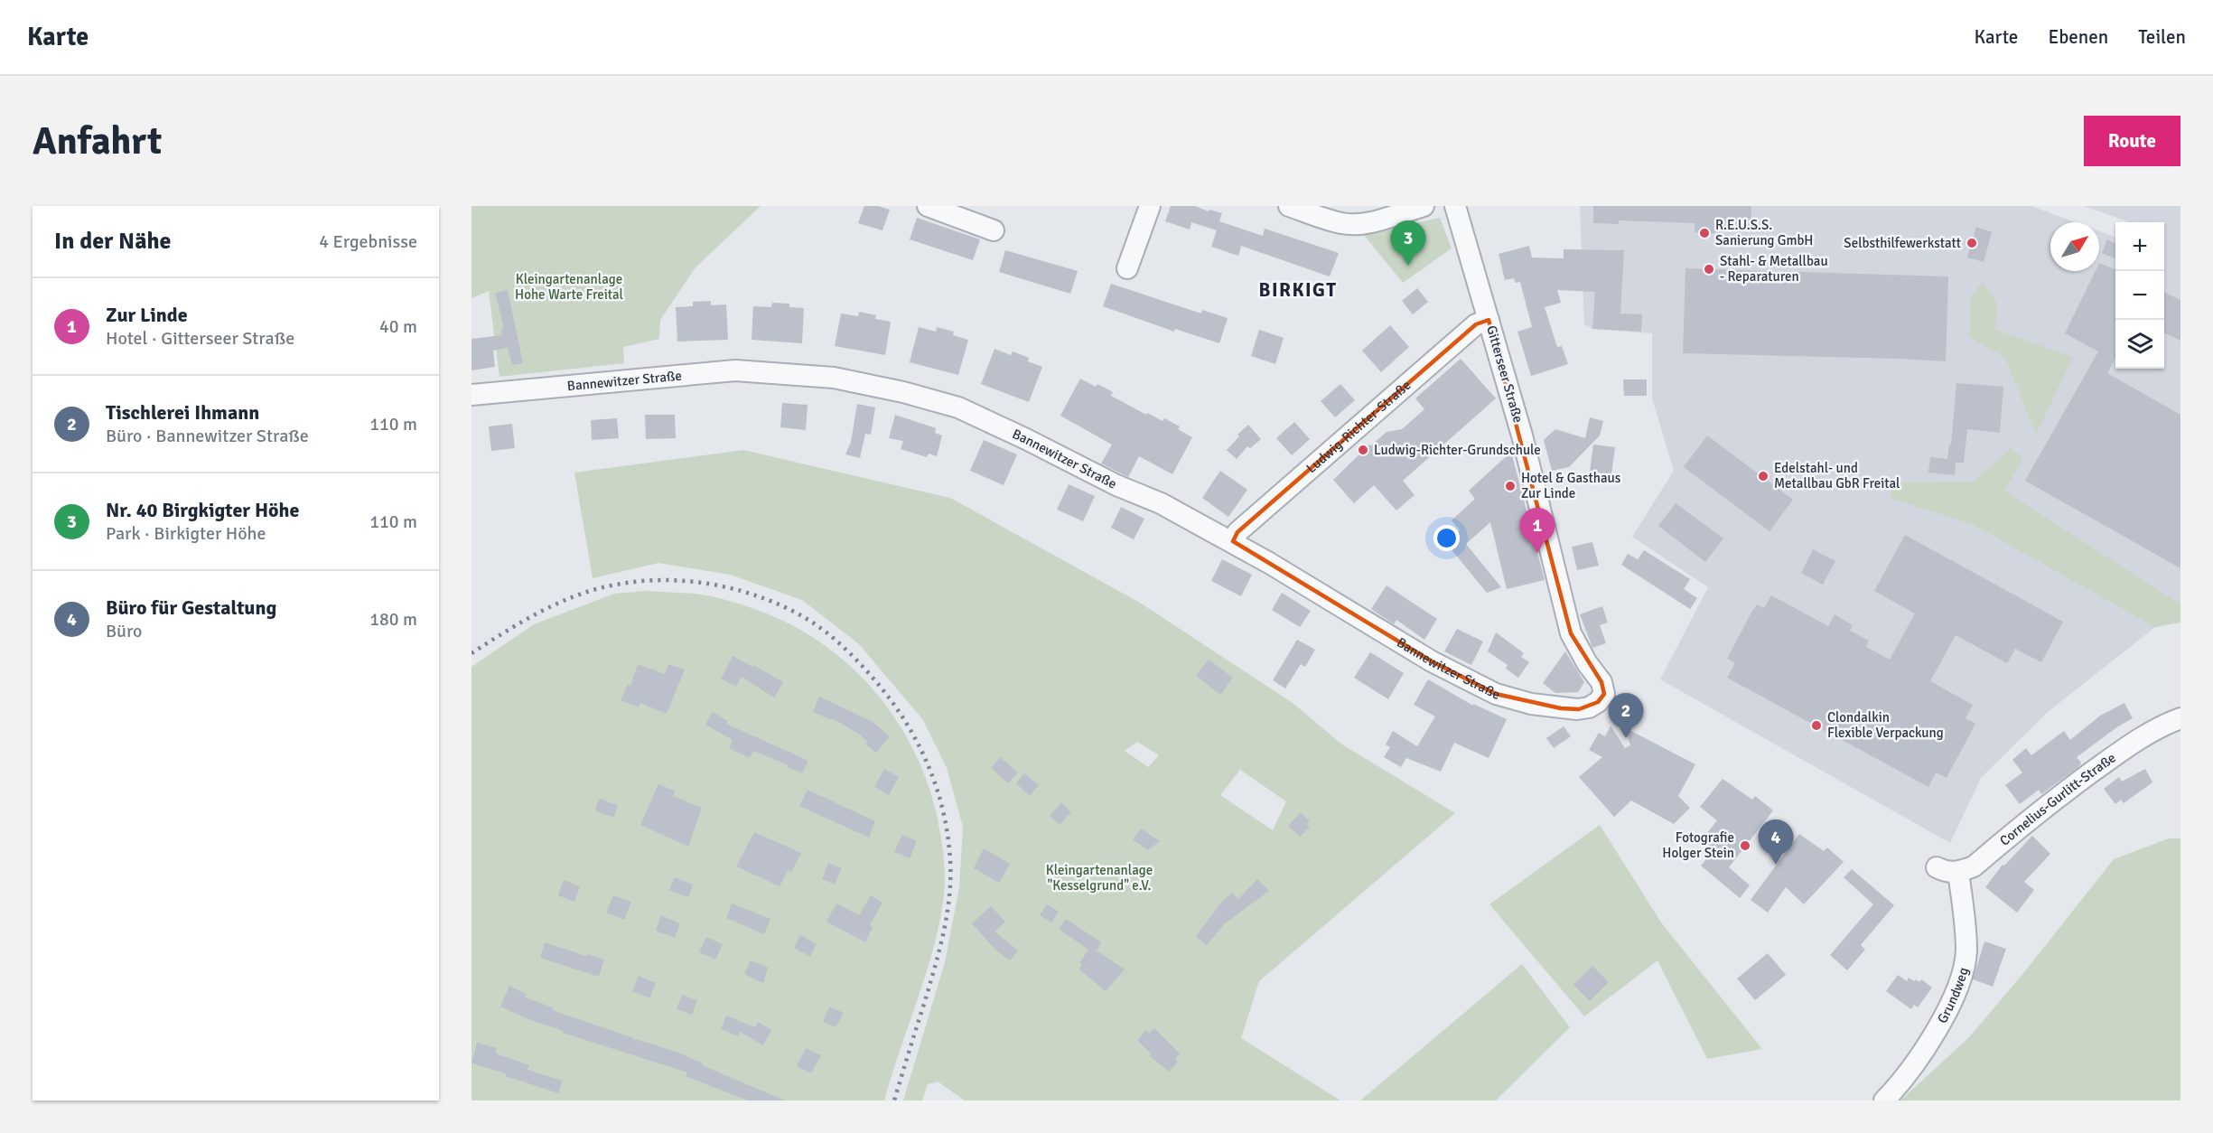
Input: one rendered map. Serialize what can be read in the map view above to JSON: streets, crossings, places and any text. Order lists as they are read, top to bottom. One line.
{"streets":{"street":["Gitterseer Straße","Bannewitzer Straße","Ludwig-Richter-Straße","Cornelius-Gurlitt-Straße","Grundweg"]},"crossings":[["Gitterseer Straße","Bannewitzer Straße"],["Gitterseer Straße","Ludwig-Richter-Straße"],["Bannewitzer Straße","Ludwig-Richter-Straße"],["Cornelius-Gurlitt-Straße","Grundweg"]],"districts":["BIRKIGT"],"parks":["Kleingartenanlage Hohe Warte Freital","Kleingartenanlage \"Kesselgrund\" e.V."],"places":["R.E.U.S.S. Sanierung GmbH","Selbsthilfewerkstatt","Stahl- & Metallbau - Reparaturen","Ludwig-Richter-Grundschule","Edelstahl- und Metallbau GbR Freital","Hotel & Gasthaus Zur Linde","Clondalkin Flexible Verpackung","Fotografie Holger Stein"],"north":"top right","page":{"header":"Karte","nav":["Karte","Ebenen","Teilen"],"buttons":"Route","title":"Anfahrt","heading":["In der Nähe","4 Ergebnisse"],"pins":["3","1","2","4"],"map_buttons":["+","−"],"list":[{"mark":"1","name":"Zur Linde","note":"Hotel · Gitterseer Straße","value":"40 m"},{"mark":"2","name":"Tischlerei Ihmann","note":"Büro · Bannewitzer Straße","value":"110 m"},{"mark":"3","name":"Nr. 40 Birgkigter Höhe","note":"Park · Birkigter Höhe","value":"110 m"},{"mark":"4","name":"Büro für Gestaltung","note":"Büro","value":"180 m"}]}}
